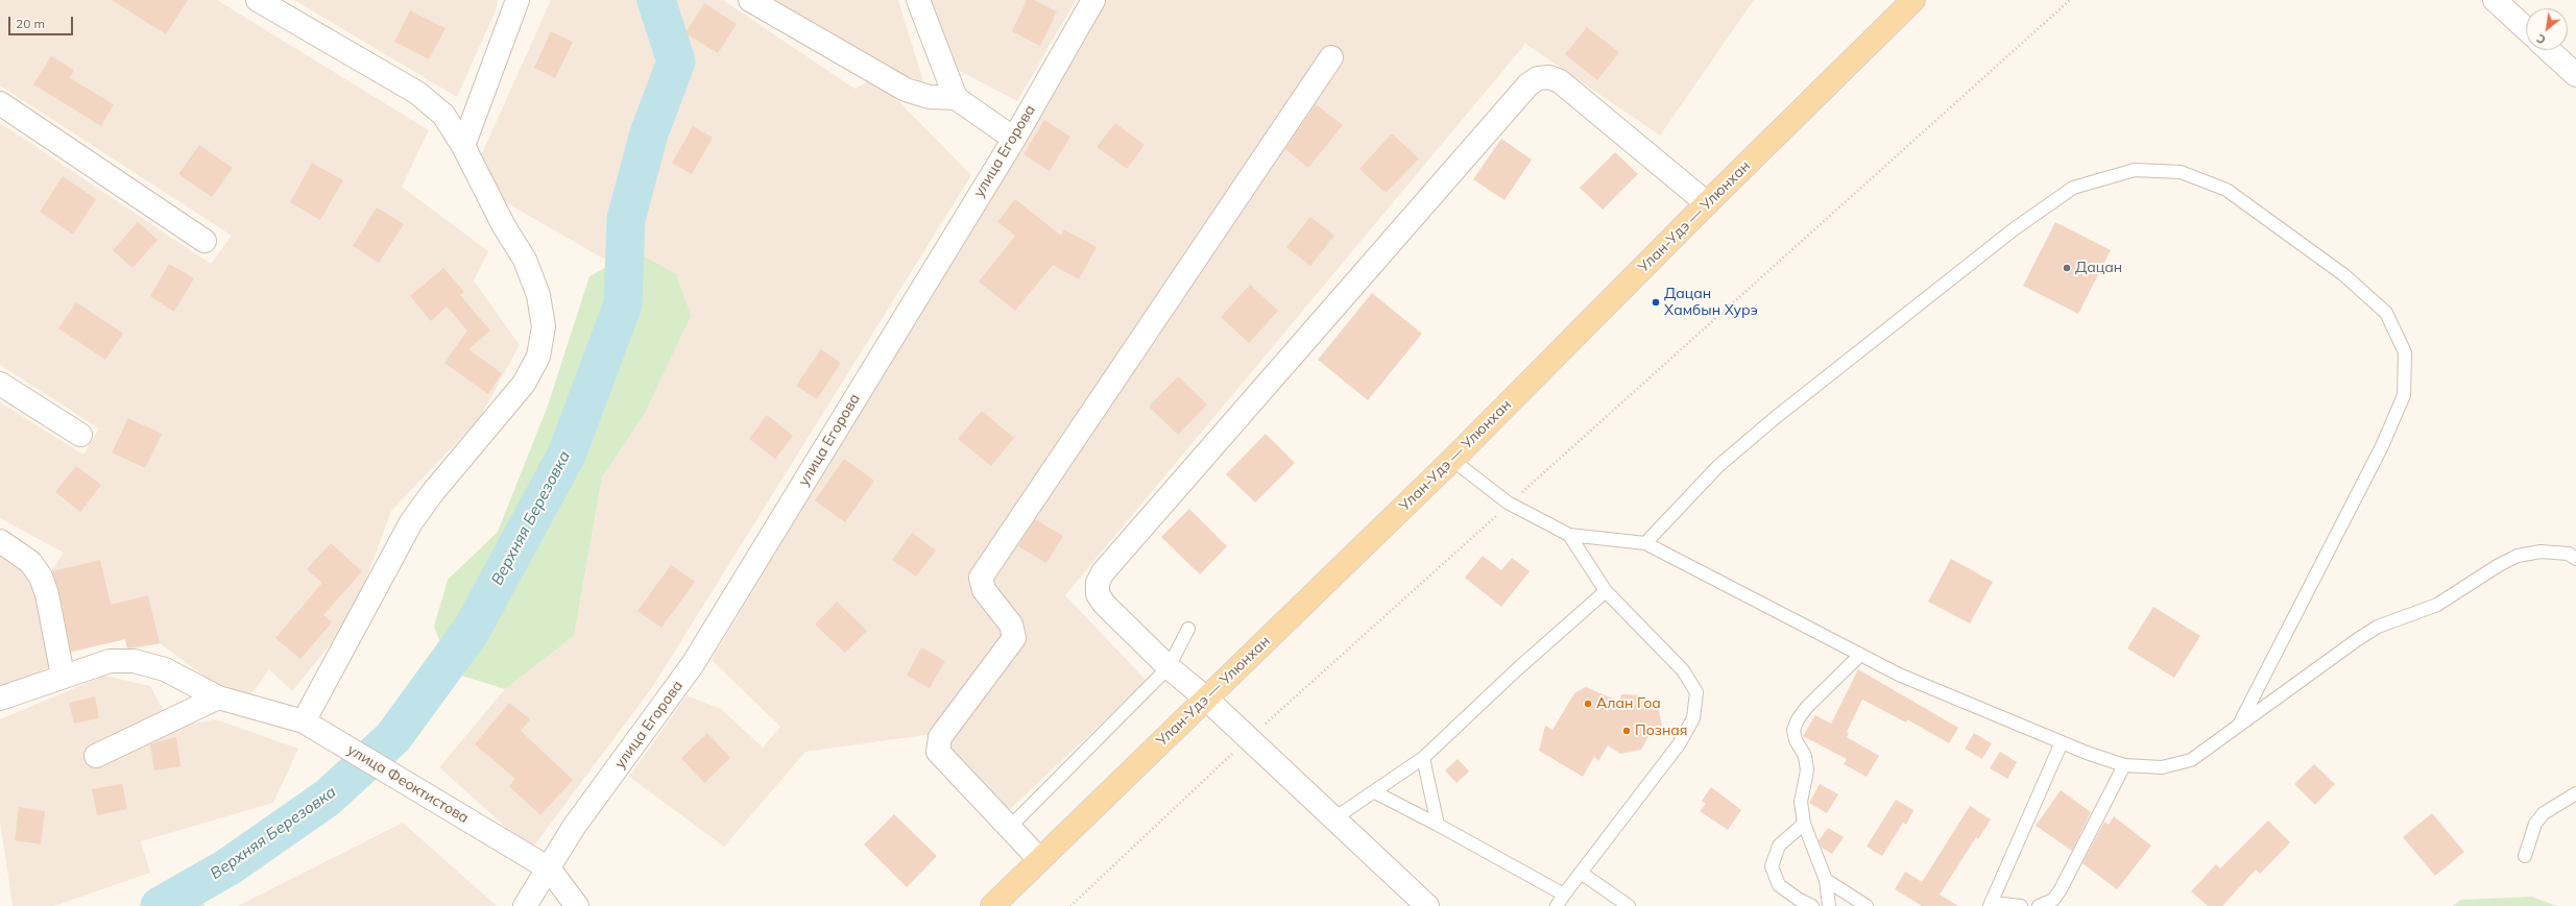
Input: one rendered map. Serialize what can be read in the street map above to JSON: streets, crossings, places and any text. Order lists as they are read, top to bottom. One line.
{"streets":{"main road":["Улан-Удэ — Улюнхан"],"street":["улица Егорова","улица Феоктистова"]},"crossings":[["улица Егорова","улица Феоктистова"]],"water":["Верхняя Березовка"],"places":["Дацан","Дацан Хамбын Хурэ","Алан Гоа","Позная"],"scale_bar":"20 m","north":"bottom left"}
